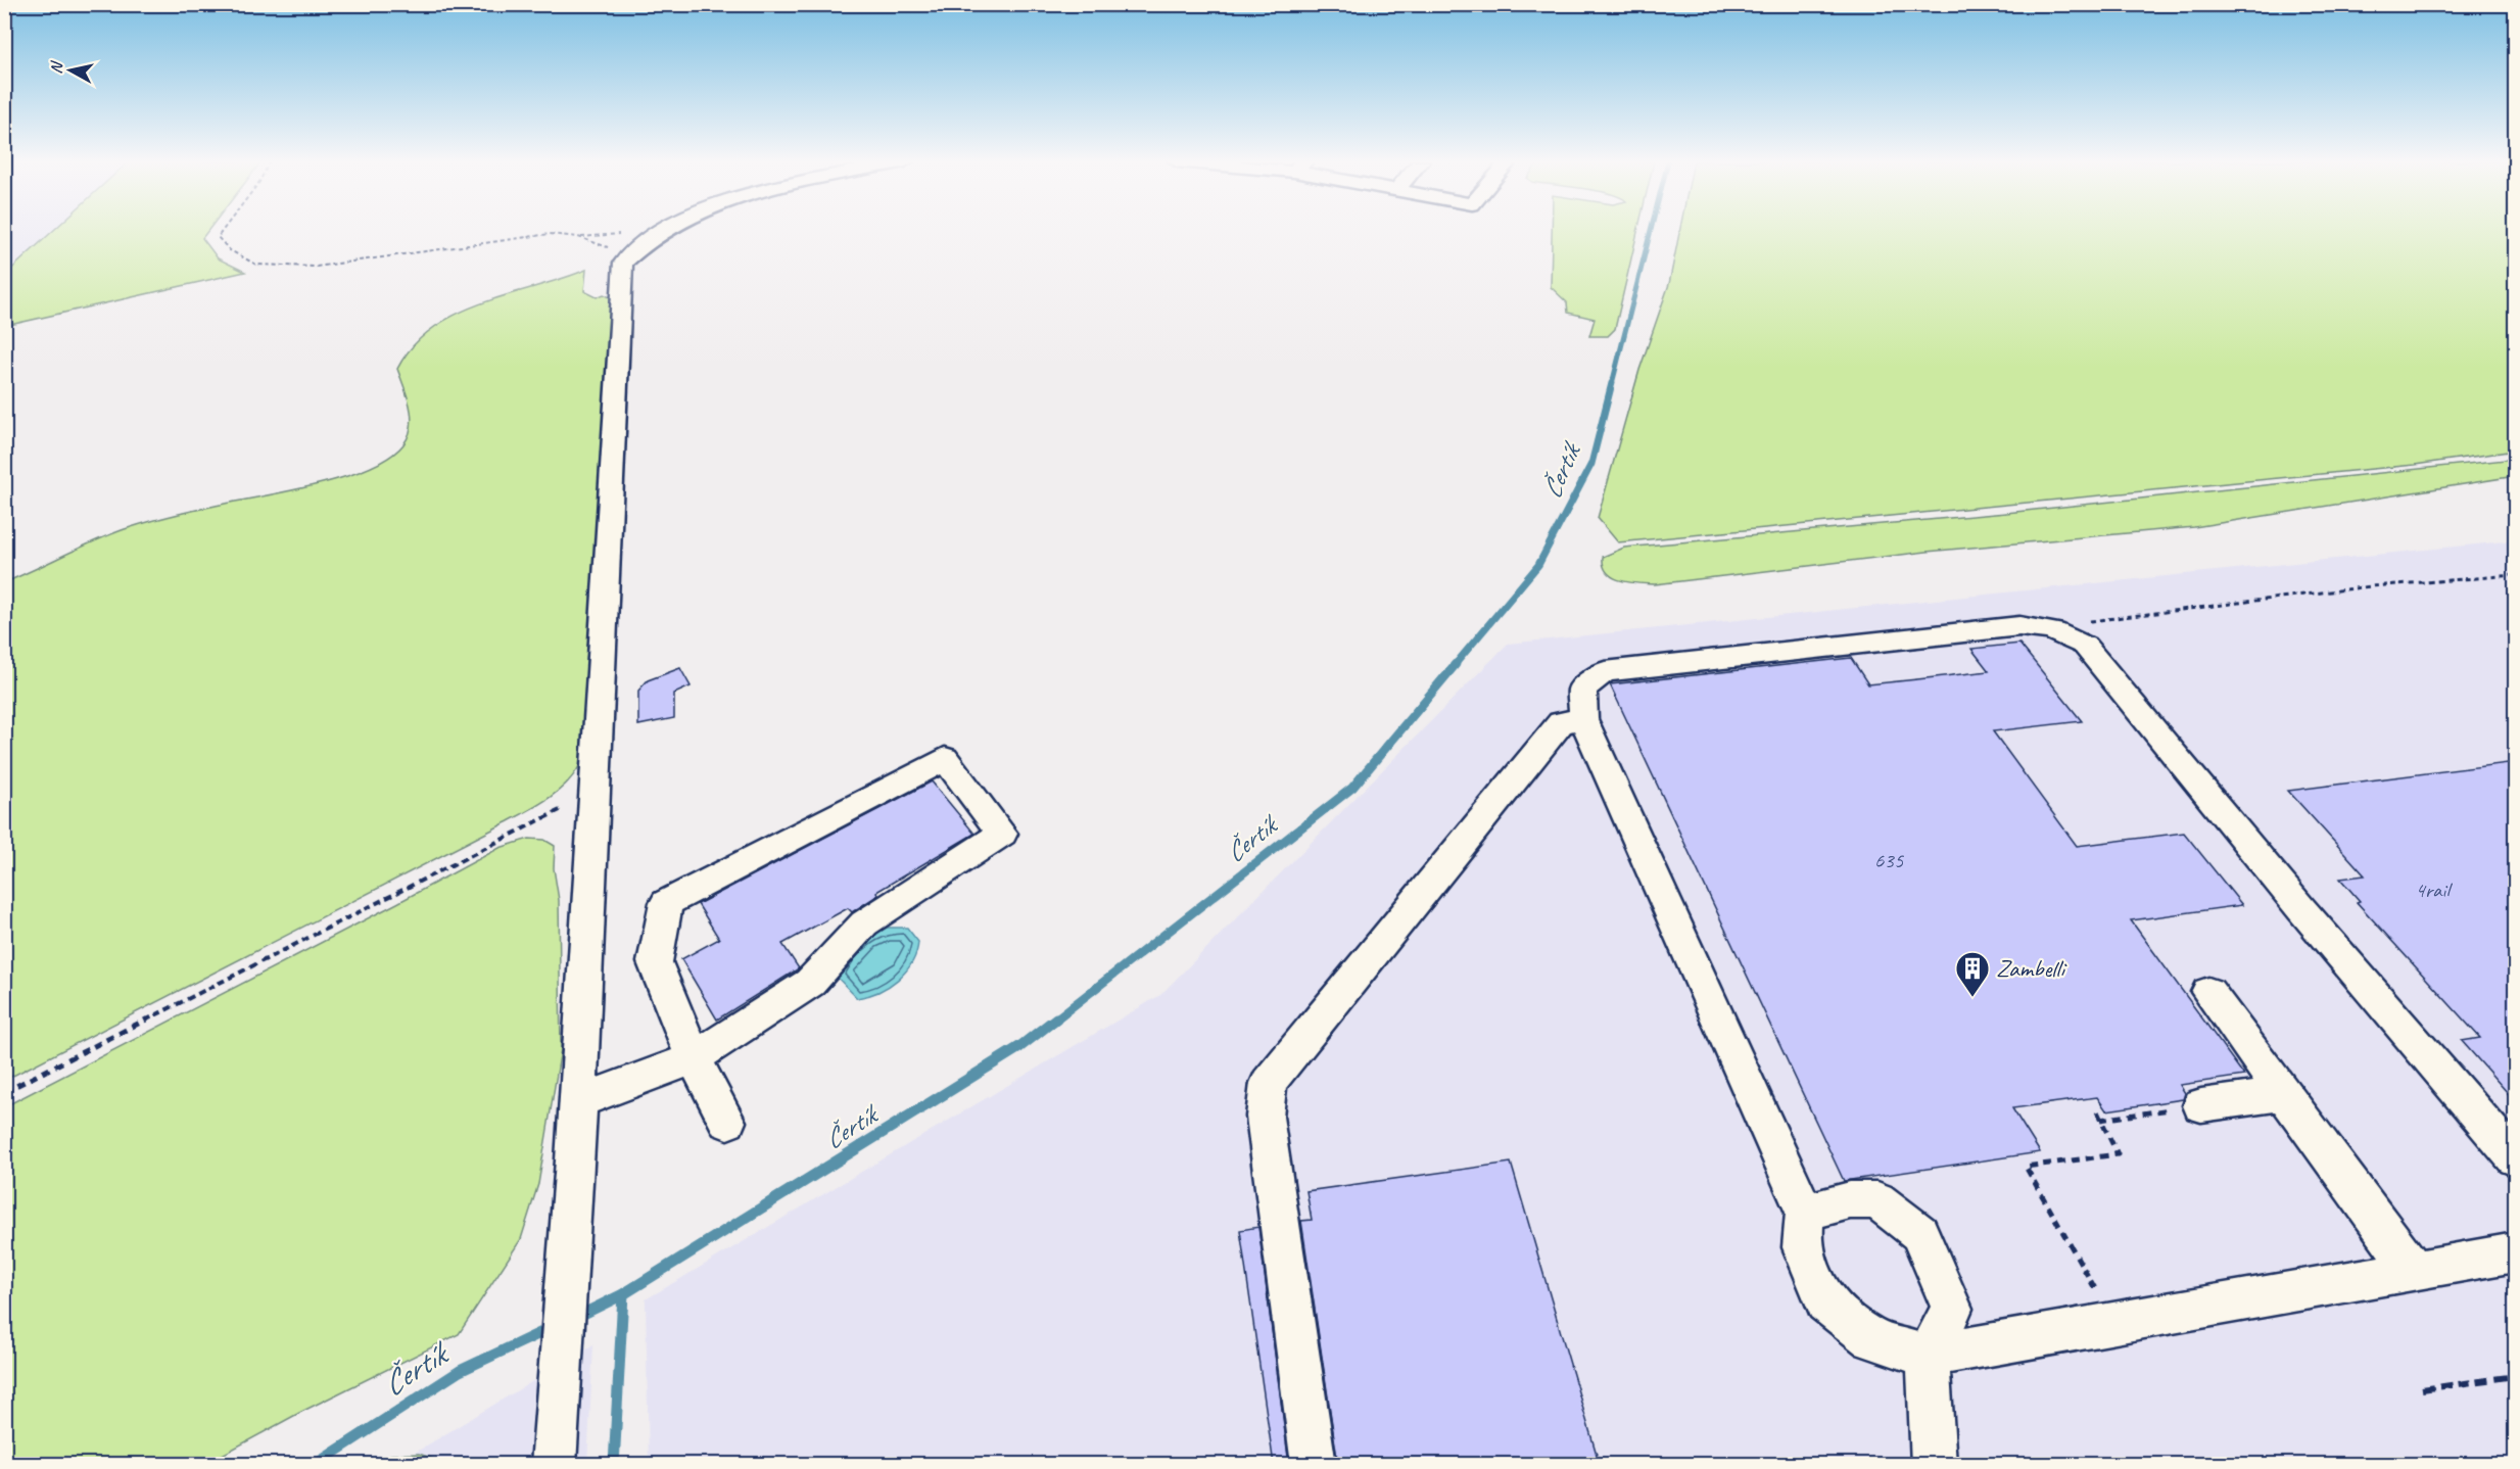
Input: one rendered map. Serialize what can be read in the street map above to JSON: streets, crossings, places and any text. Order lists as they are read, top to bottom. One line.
{"water":["Čertík"],"places":{"building":["Zambelli"]},"house_numbers":["635","4rail"],"north":"left"}
